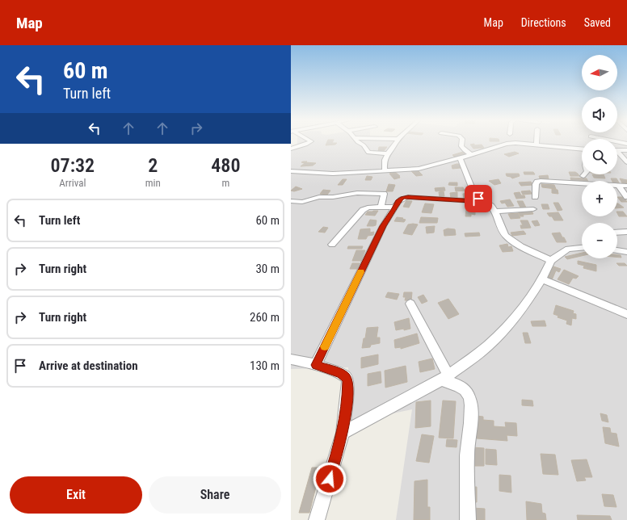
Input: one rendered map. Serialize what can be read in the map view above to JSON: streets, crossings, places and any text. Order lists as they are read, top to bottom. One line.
{"north":"left","page":{"header":"Map","nav":["Map","Directions","Saved"],"turn":["60 m","Turn left"],"map_buttons":["+","−"],"eta":["07:32","Arrival","2","min","480","m"],"list":[{"name":"Turn left","value":"60 m"},{"name":"Turn right","value":"30 m"},{"name":"Turn right","value":"260 m"},{"name":"Arrive at destination","value":"130 m"}],"buttons":["Exit","Share"]}}
